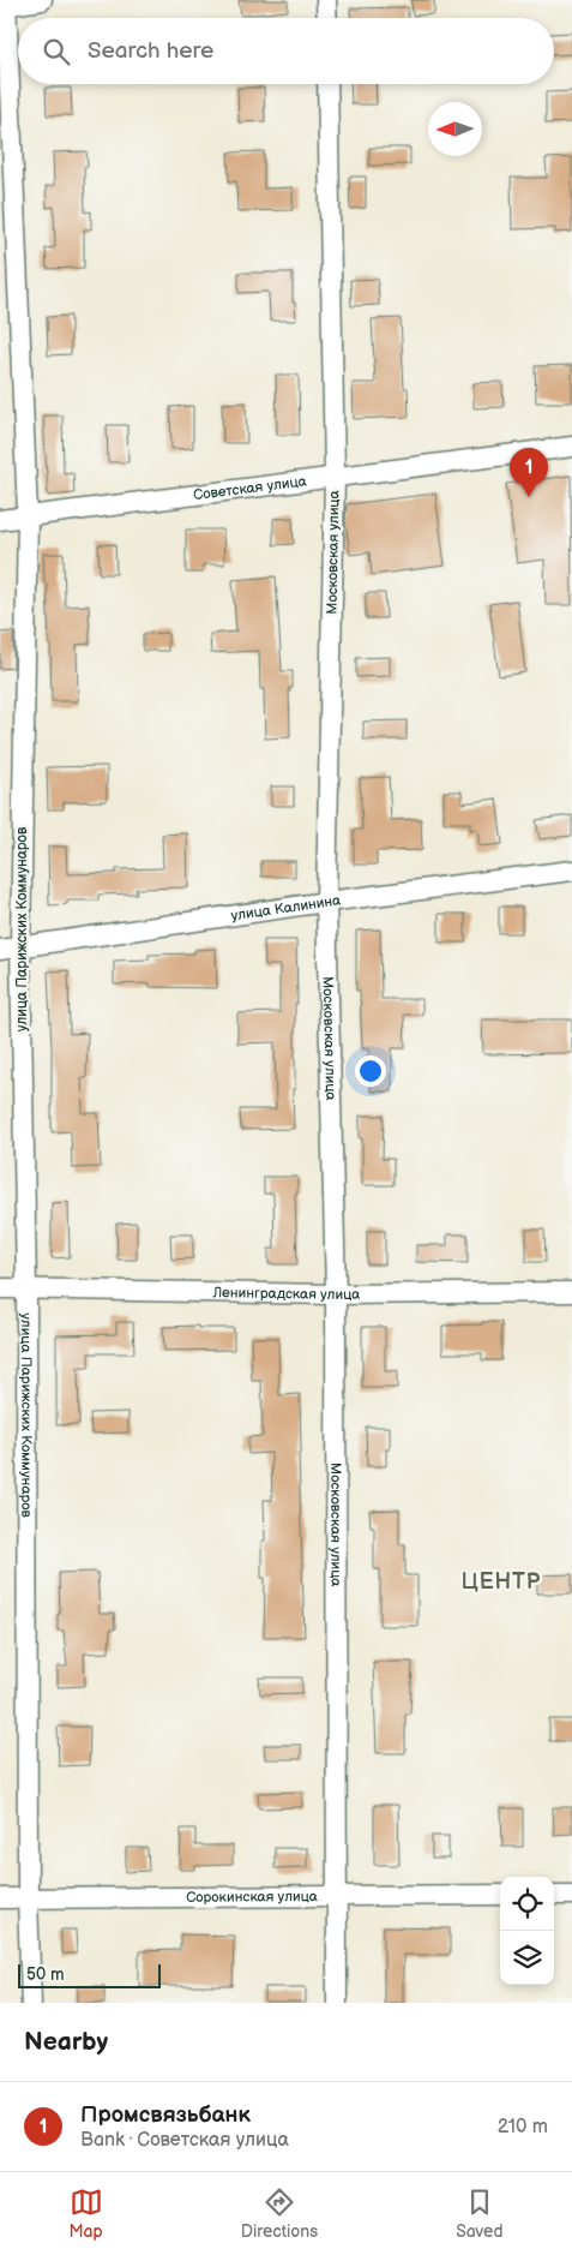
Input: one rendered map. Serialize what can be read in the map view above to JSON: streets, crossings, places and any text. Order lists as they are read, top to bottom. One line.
{"streets":{"street":["Советская улица","Московская улица","улица Калинина","улица Парижских Коммунаров","Ленинградская улица","Сорокинская улица"]},"crossings":[["Советская улица","Московская улица"],["Советская улица","улица Парижских Коммунаров"],["Московская улица","улица Калинина"],["Московская улица","Ленинградская улица"],["Московская улица","Сорокинская улица"],["улица Калинина","улица Парижских Коммунаров"],["улица Парижских Коммунаров","Ленинградская улица"],["улица Парижских Коммунаров","Сорокинская улица"]],"districts":["ЦЕНТР"],"scale_bar":"50 m","north":"left","page":{"search":"Search here","pins":"1","scale":"50 m","heading":"Nearby","list":[{"mark":"1","name":"Промсвязьбанк","note":"Bank · Советская улица","value":"210 m"}],"nav":["Map","Directions","Saved"]}}
